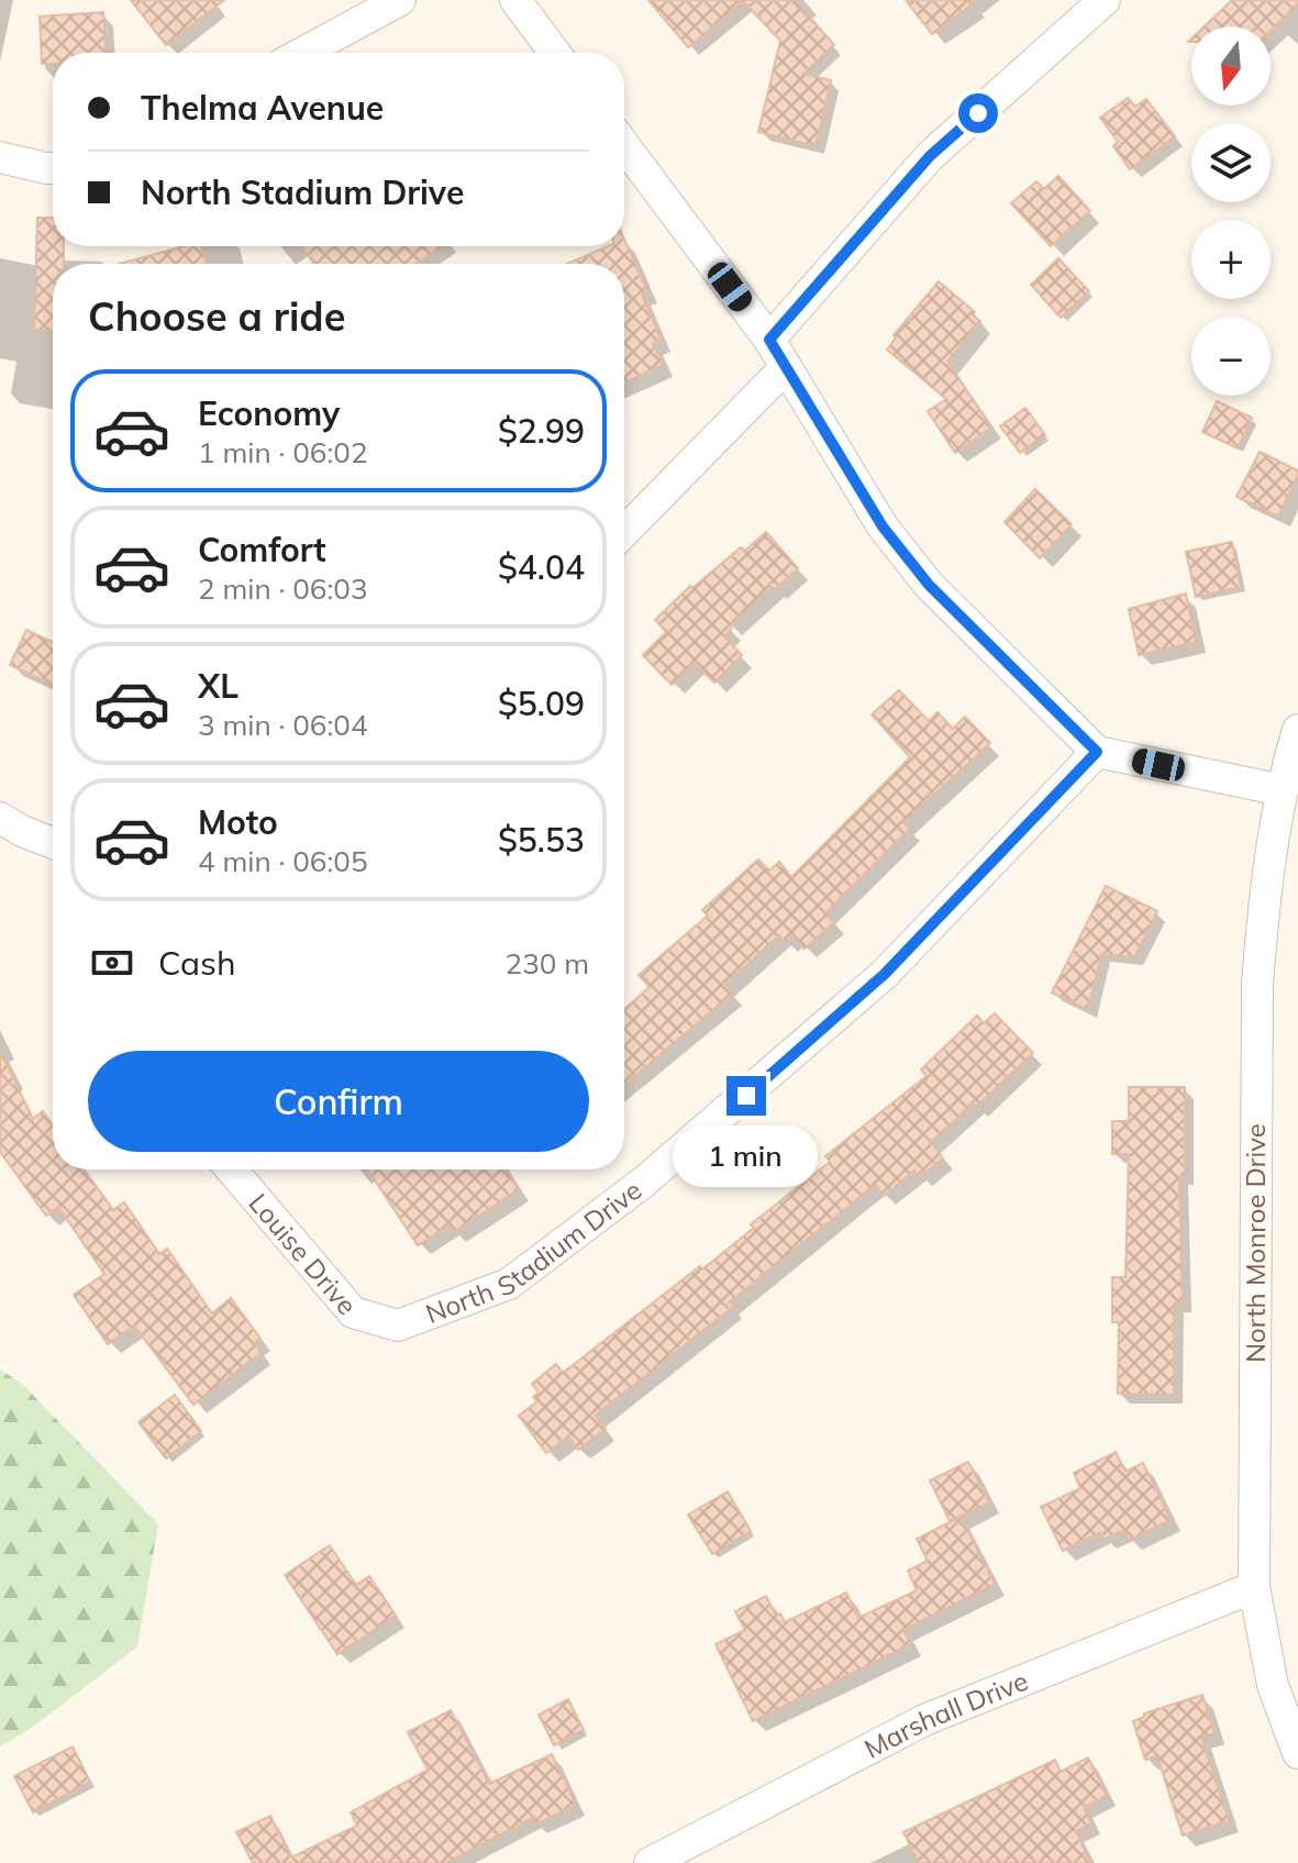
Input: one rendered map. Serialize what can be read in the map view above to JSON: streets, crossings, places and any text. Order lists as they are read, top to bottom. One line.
{"streets":{"street":["North Monroe Drive","North Stadium Drive","Louise Drive","Marshall Drive"]},"crossings":[["North Monroe Drive","Marshall Drive"],["North Stadium Drive","Louise Drive"]],"north":"bottom","page":{"map_buttons":["+","−"],"banner":["Thelma Avenue","North Stadium Drive"],"heading":"Choose a ride","list":[{"name":"Economy","note":"1 min · 06:02","value":"$2.99"},{"name":"Comfort","note":"2 min · 06:03","value":"$4.04"},{"name":"XL","note":"3 min · 06:04","value":"$5.09"},{"name":"Moto","note":"4 min · 06:05","value":"$5.53"}],"pay":["Cash","230 m"],"buttons":"Confirm","bubble":"1 min"}}
